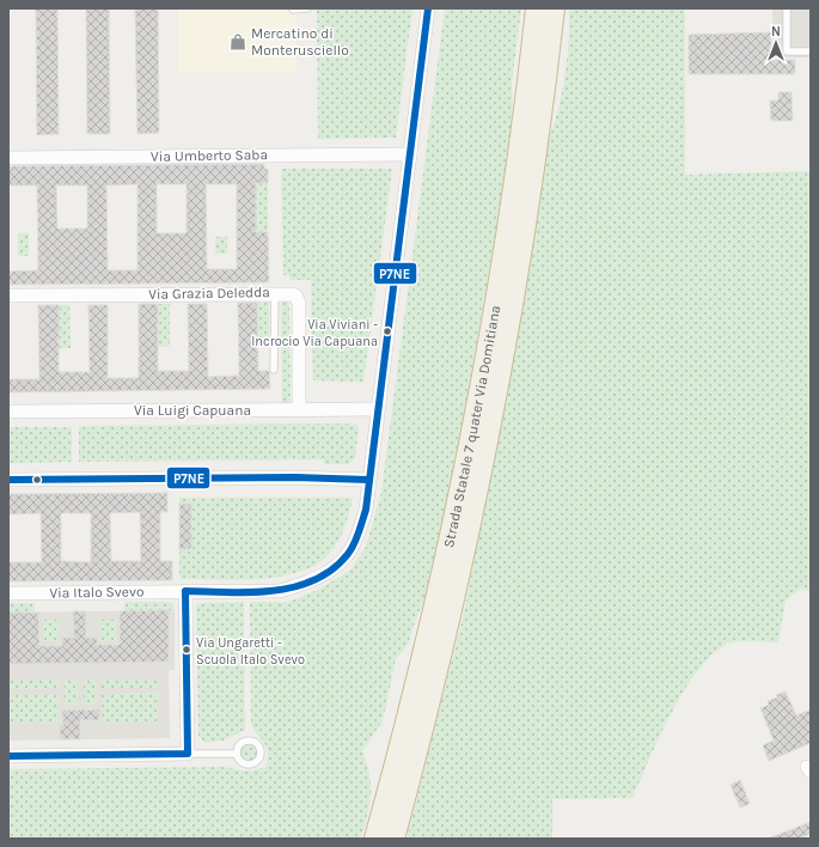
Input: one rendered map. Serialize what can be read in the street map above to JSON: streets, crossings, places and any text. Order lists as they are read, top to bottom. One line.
{"streets":{"highway":["Strada Statale 7 quater Via Domitiana"],"street":["Via Umberto Saba","Via Grazia Deledda","Via Luigi Capuana","Via Italo Svevo"]},"crossings":[["Via Umberto Saba","Via Italo Svevo"],["Via Grazia Deledda","Via Luigi Capuana"],["Via Luigi Capuana","Via Italo Svevo"]],"places":{"shop":["Mercatino di Monterusciello"],"other":["Via Viviani - Incrocio Via Capuana","Via Ungaretti - Scuola Italo Svevo"]},"lines":["transit line P7NE"],"north":"top"}
